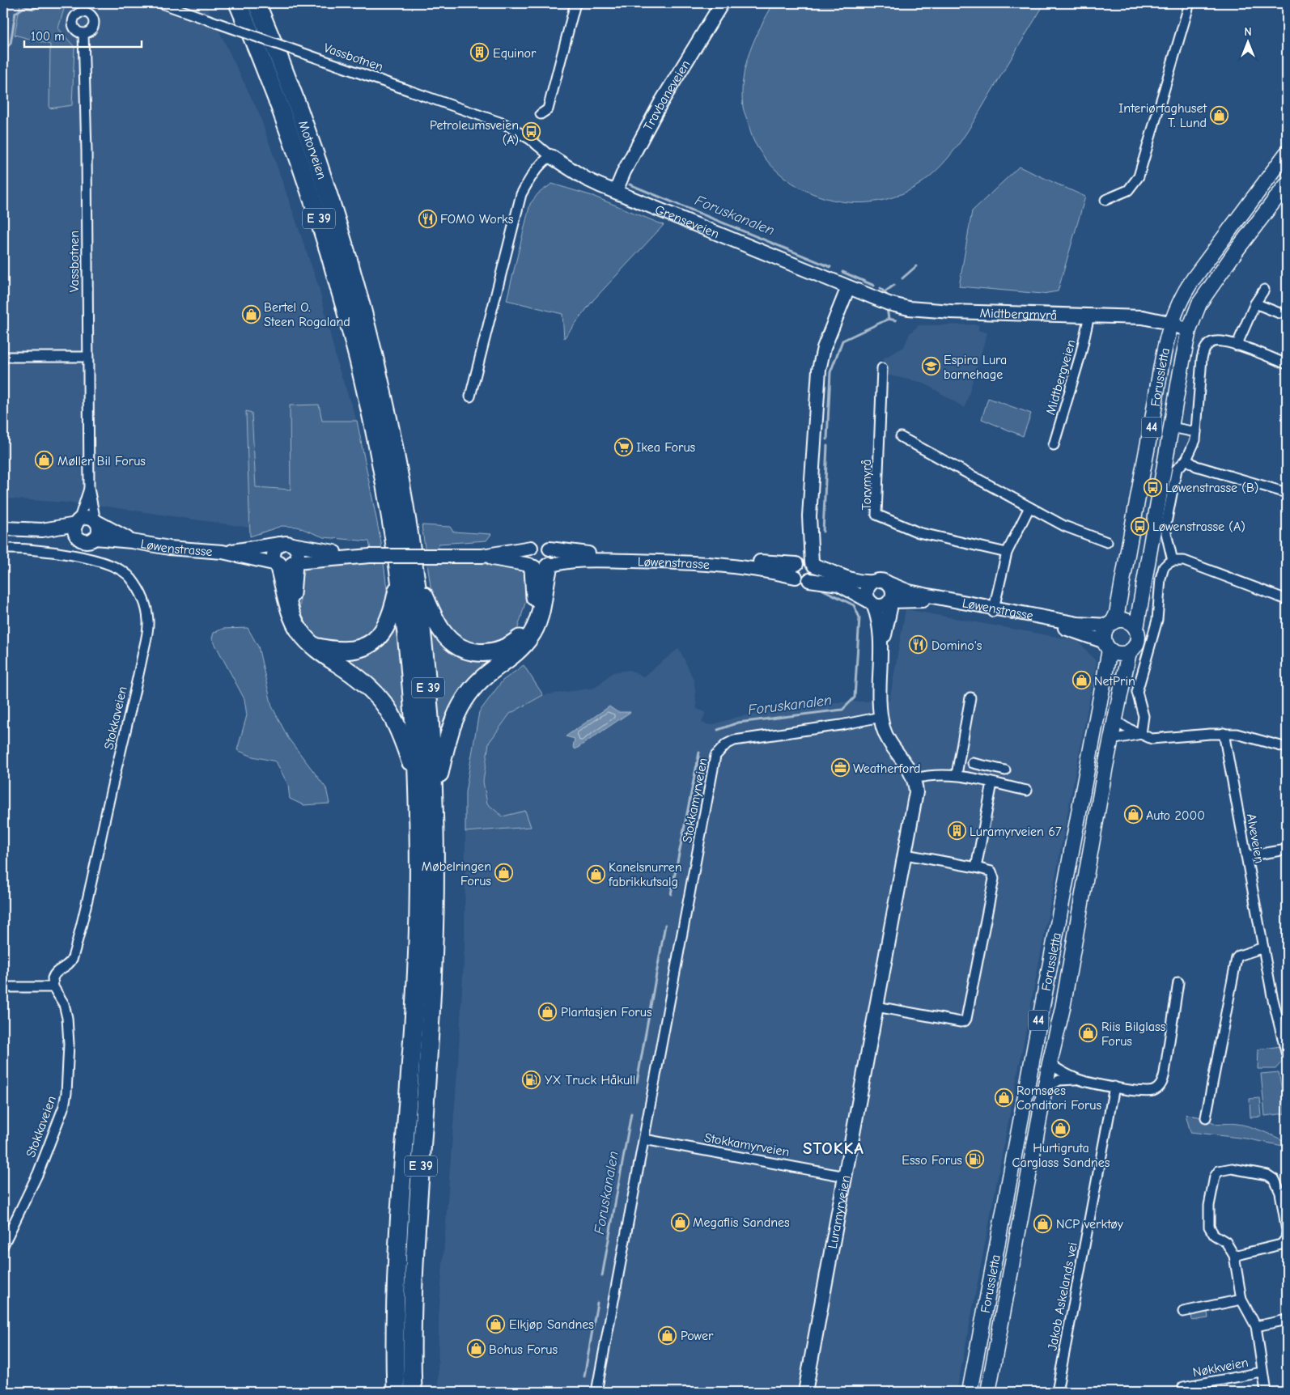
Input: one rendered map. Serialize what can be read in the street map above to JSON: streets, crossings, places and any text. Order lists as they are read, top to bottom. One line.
{"streets":{"highway":["Motorveien","E 39"],"main road":["Travbaneveien","Grenseveien","Midtbergmyrå","Forussletta","44","Løwenstrasse","Luramyrveien"],"street":["Vassbotnen","Midtbergveien","Torvmyrå","Stokkaveien","Stokkamyrveien","Alveveien","Jakob Askelands vei","Nøkkveien"]},"crossings":[["Vassbotnen","Grenseveien"],["Vassbotnen","Løwenstrasse"],["Travbaneveien","Grenseveien"],["Motorveien","E 39"],["E 39","Løwenstrasse"],["Grenseveien","Midtbergmyrå"],["Midtbergmyrå","Midtbergveien"],["Midtbergmyrå","Forussletta"],["Forussletta","44"],["Forussletta","Løwenstrasse"],["44","Løwenstrasse"],["Stokkamyrveien","Luramyrveien"]],"districts":["STOKKA"],"water":["Foruskanalen"],"places":{"building":["Equinor","Luramyrveien 67"],"shop":["Interiørfaghuset T. Lund","Bertel O. Steen Rogaland","Møller Bil Forus","NetPrin","Auto 2000","Møbelringen Forus","Kanelsnurren fabrikkutsalg","Plantasjen Forus","Riis Bilglass Forus","Romsøes Conditori Forus","Hurtigruta Carglass Sandnes","Megaflis Sandnes","NCP verktøy","Elkjøp Sandnes","Power","Bohus Forus"],"bus stop":["Petroleumsveien (A)","Løwenstrasse (B)","Løwenstrasse (A)"],"restaurant":["FOMO Works","Domino's"],"school or university":["Espira Lura barnehage"],"supermarket":["Ikea Forus"],"office":["Weatherford"],"fuel station":["YX Truck Håkull","Esso Forus"]},"scale_bar":"100 m","north":"top"}
